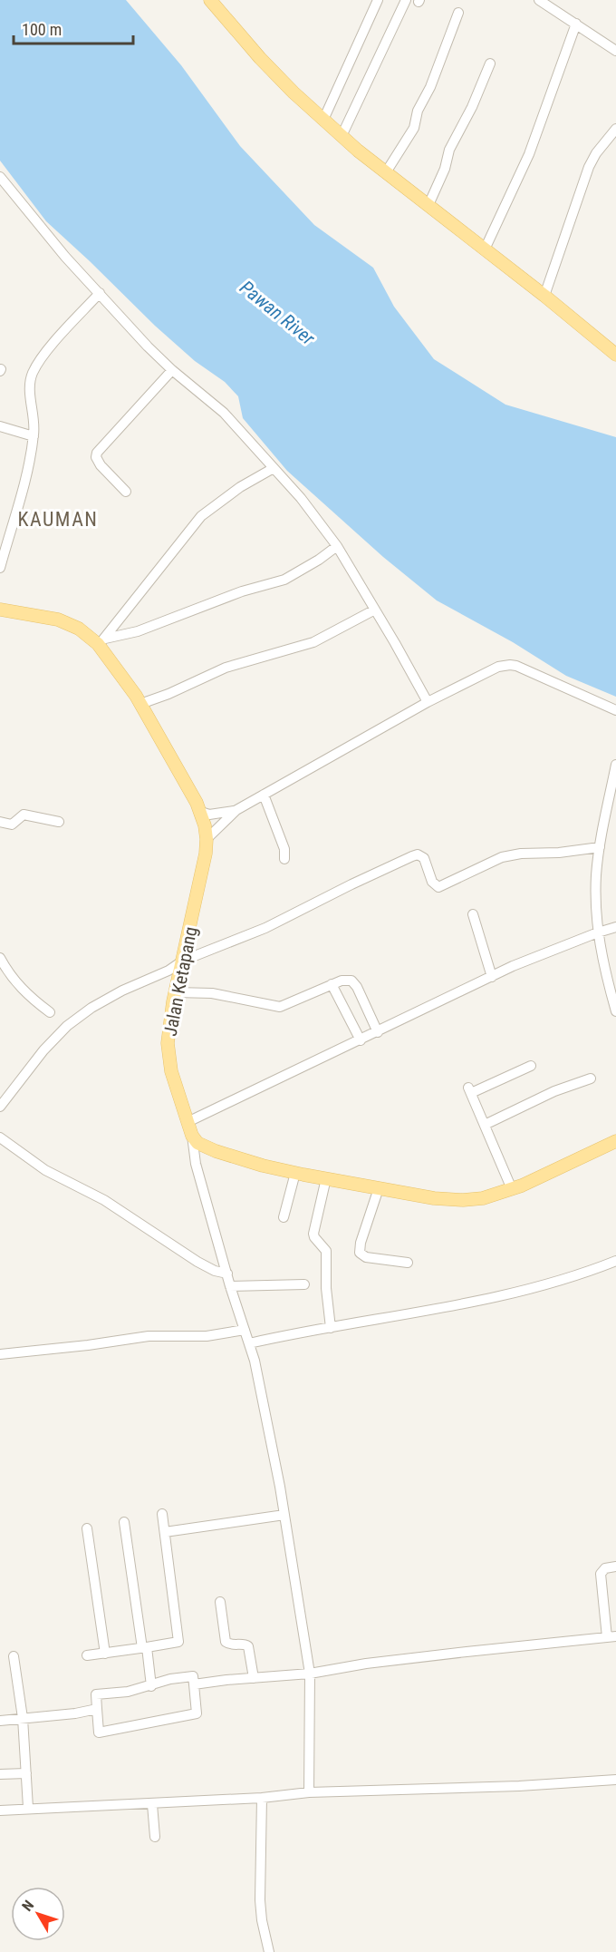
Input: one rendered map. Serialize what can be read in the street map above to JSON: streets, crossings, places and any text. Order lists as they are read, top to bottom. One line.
{"streets":{"main road":["Jalan Ketapang"]},"districts":["KAUMAN"],"water":["Pawan River"],"scale_bar":"100 m","north":"top left"}
